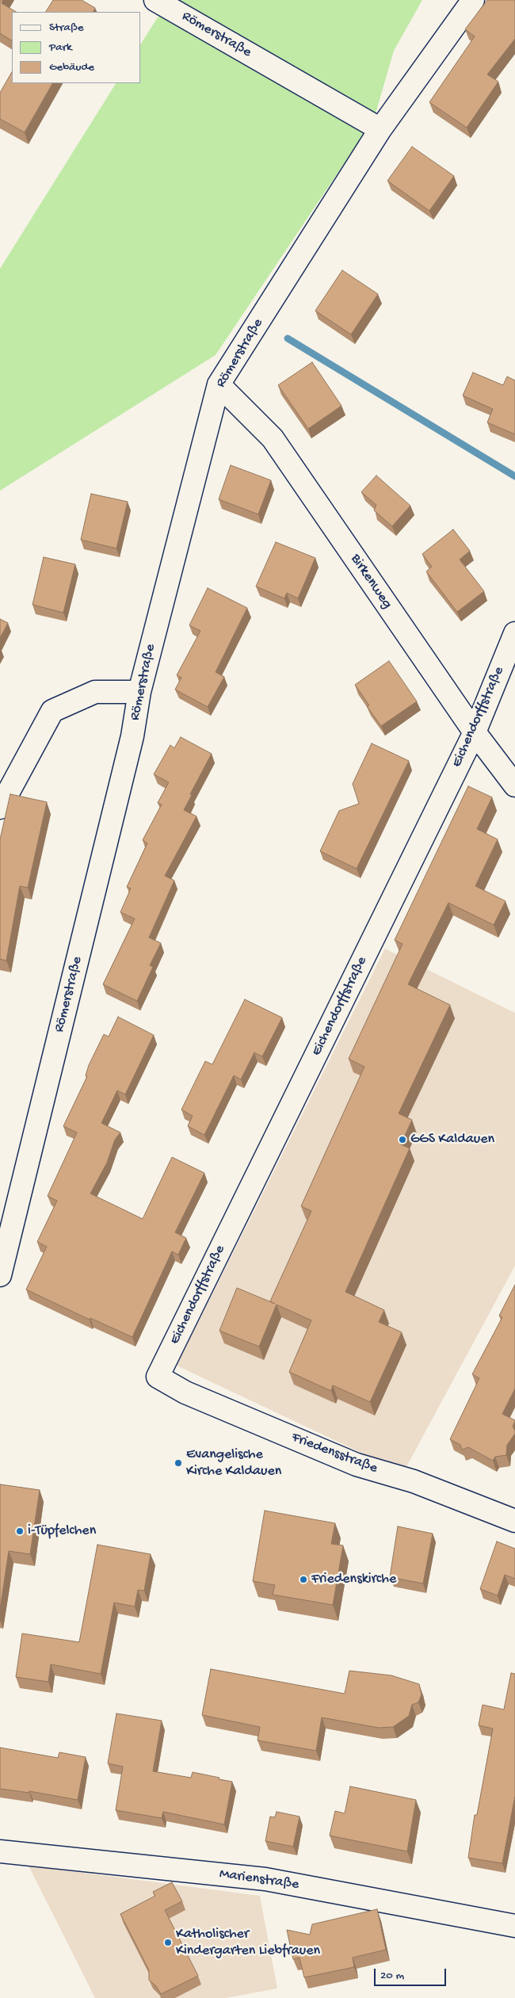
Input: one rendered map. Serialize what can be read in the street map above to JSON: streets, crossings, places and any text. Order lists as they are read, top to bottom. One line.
{"streets":{"street":["Römerstraße","Birkenweg","Eichendorffstraße","Friedensstraße","Marienstraße"]},"crossings":[["Römerstraße","Birkenweg"],["Birkenweg","Eichendorffstraße"],["Eichendorffstraße","Friedensstraße"]],"places":["GGS Kaldauen","Evangelische Kirche Kaldauen","i-Tüpfelchen","Friedenskirche","Katholischer Kindergarten Liebfrauen"],"legend":["Straße","Park","Gebäude"],"scale_bar":"20 m"}
